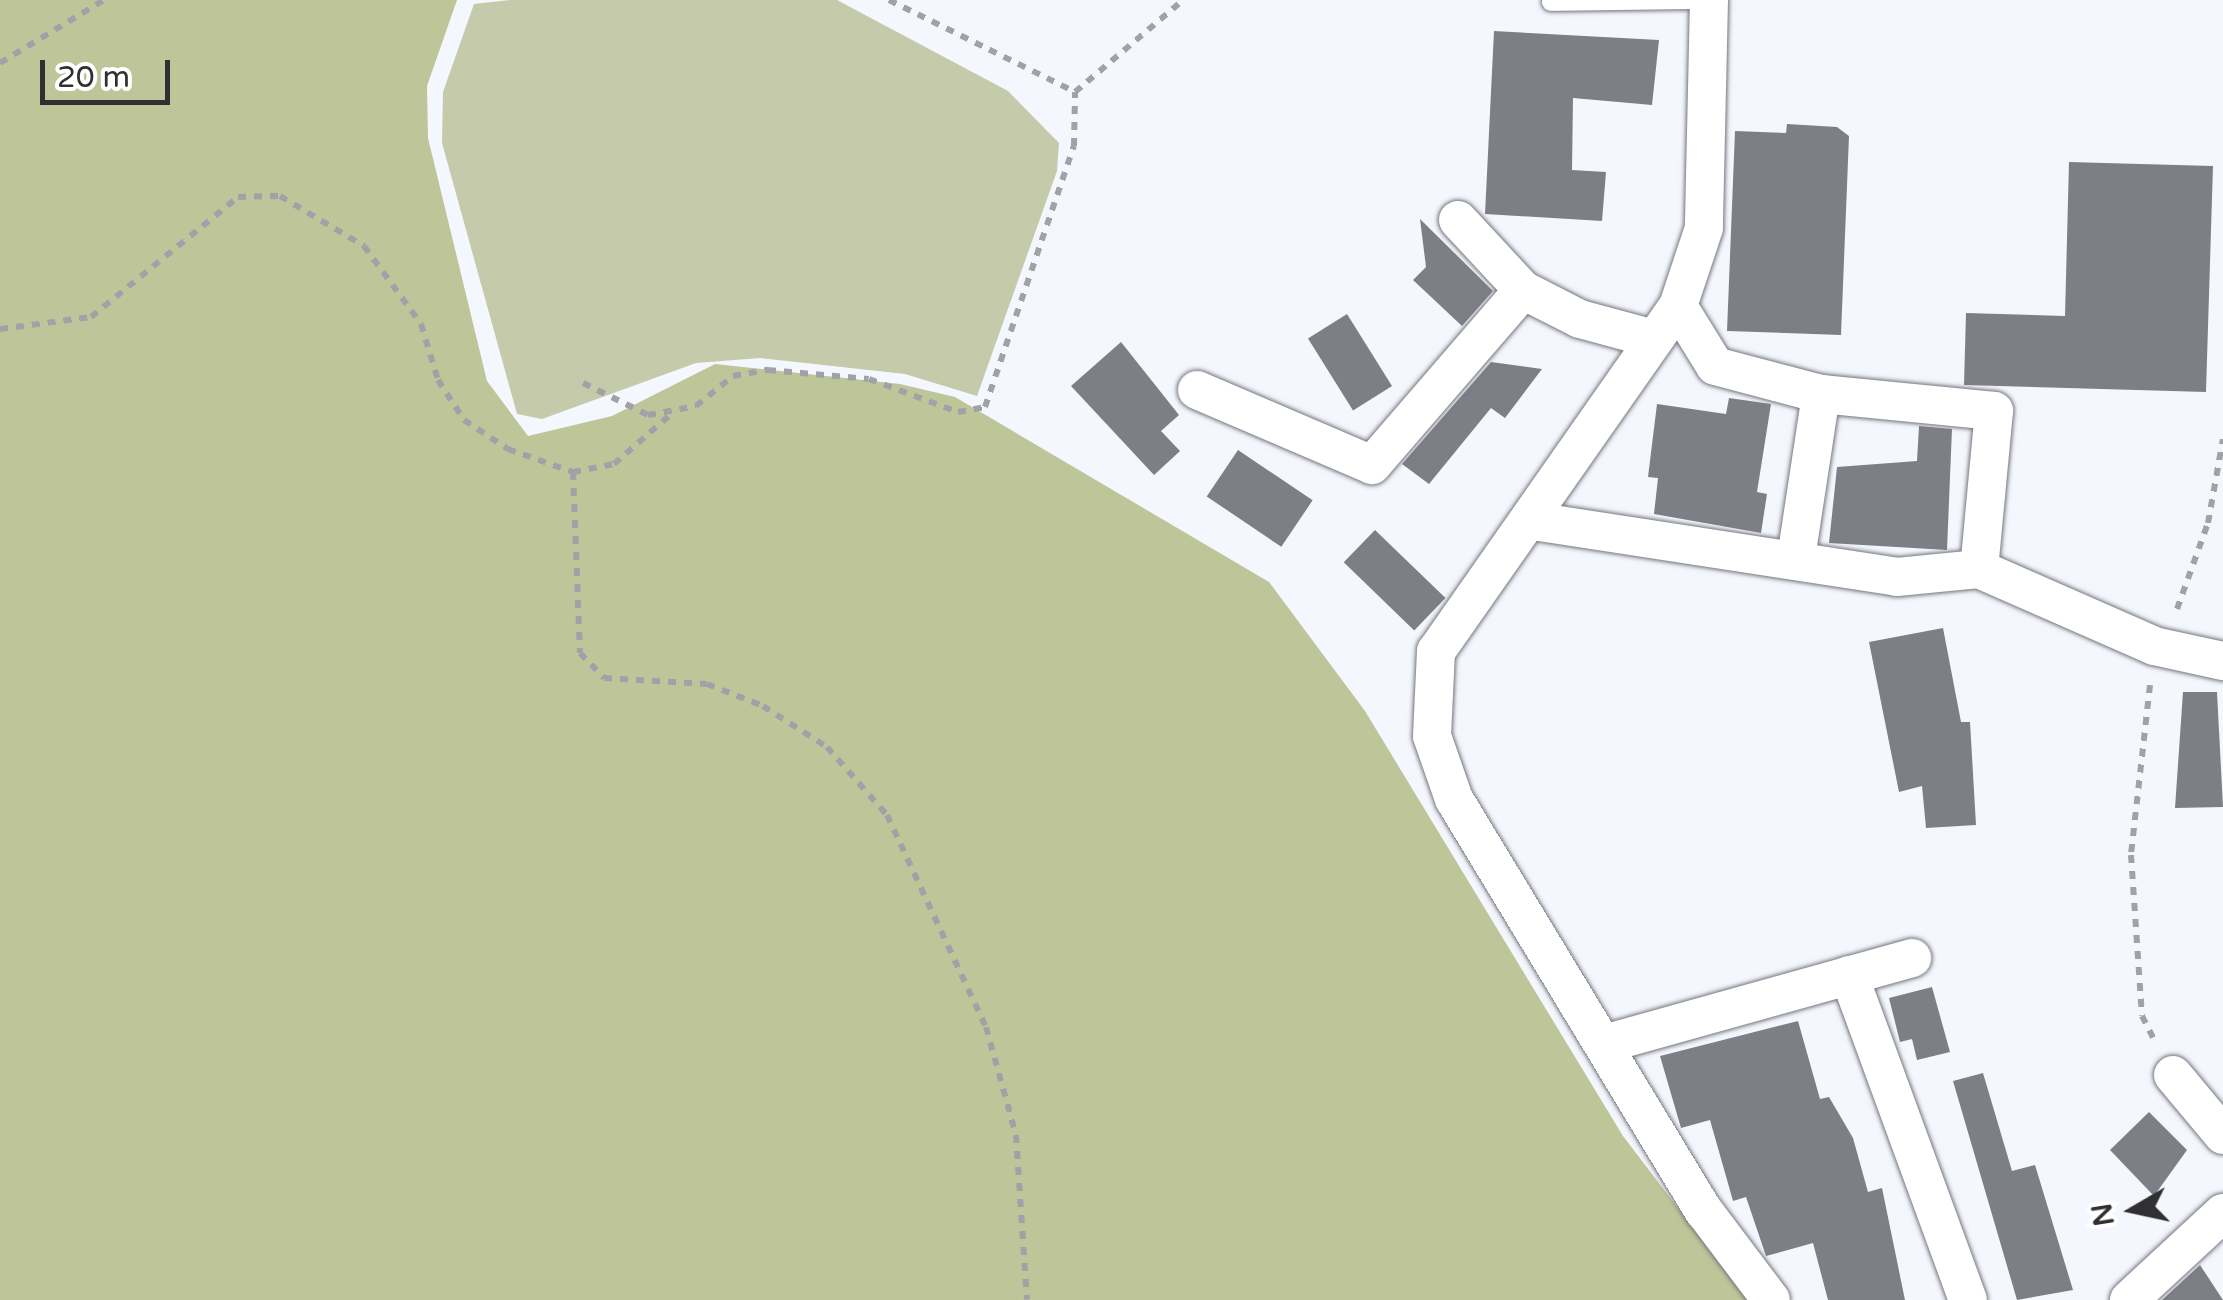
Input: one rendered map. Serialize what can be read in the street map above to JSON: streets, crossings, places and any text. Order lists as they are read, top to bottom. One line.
{"scale_bar":"20 m","north":"left"}
